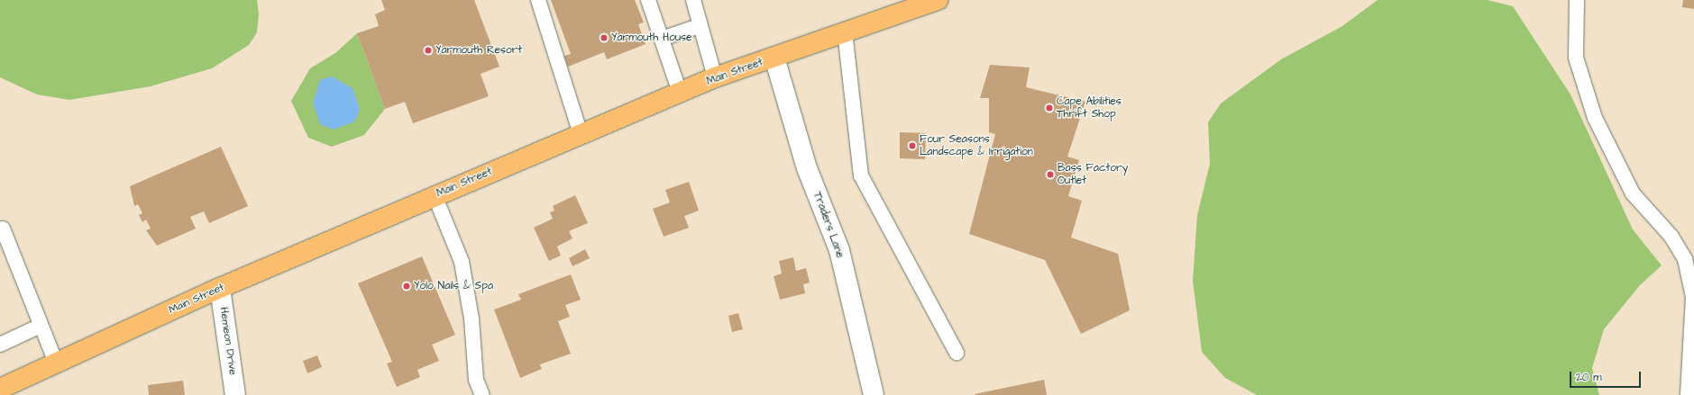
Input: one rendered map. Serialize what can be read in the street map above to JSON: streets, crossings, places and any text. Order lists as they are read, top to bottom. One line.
{"streets":{"main road":["Main Street"],"street":["Traders Lane","Hemeon Drive"]},"crossings":[["Main Street","Traders Lane"],["Main Street","Hemeon Drive"]],"places":["Yarmouth House","Yarmouth Resort","Cape Abilities Thrift Shop","Four Seasons Landscape & Irrigation","Bass Factory Outlet","Yolo Nails & Spa"],"scale_bar":"20 m"}
